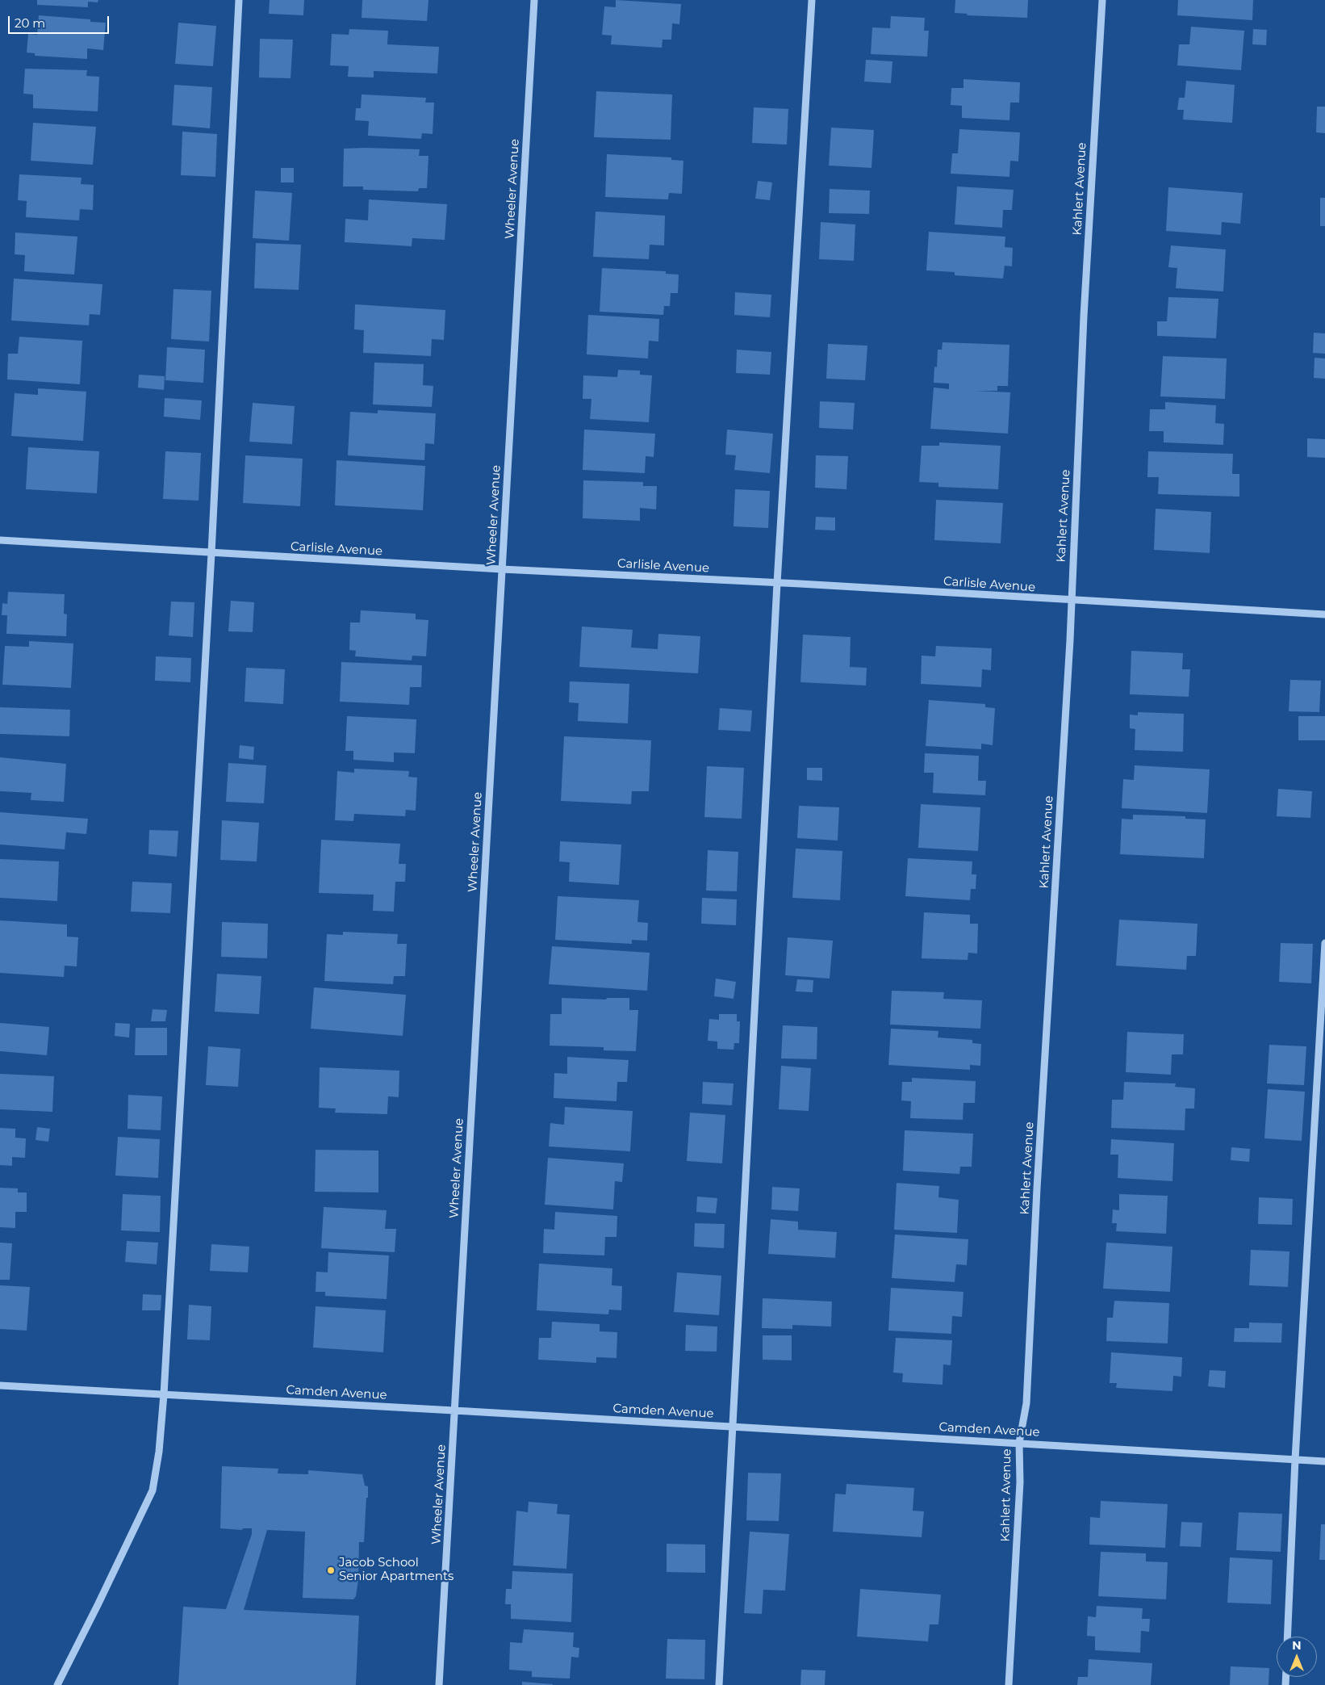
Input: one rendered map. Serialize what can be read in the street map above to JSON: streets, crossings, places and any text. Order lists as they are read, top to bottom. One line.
{"streets":{"street":["Wheeler Avenue","Kahlert Avenue","Carlisle Avenue","Camden Avenue"]},"crossings":[["Wheeler Avenue","Carlisle Avenue"],["Wheeler Avenue","Camden Avenue"],["Kahlert Avenue","Carlisle Avenue"],["Kahlert Avenue","Camden Avenue"]],"places":["Jacob School Senior Apartments"],"scale_bar":"20 m","north":"top"}
